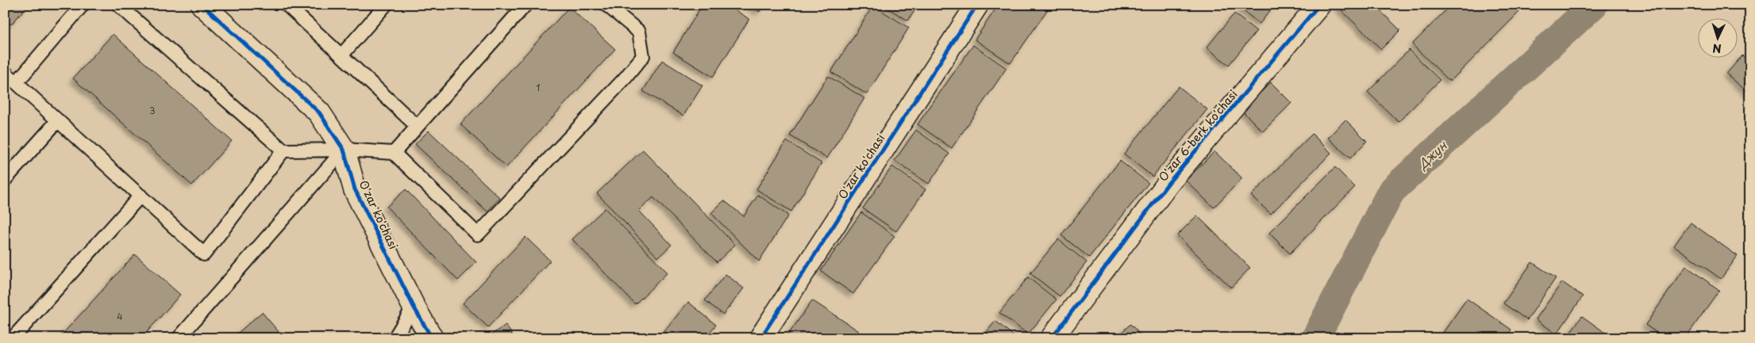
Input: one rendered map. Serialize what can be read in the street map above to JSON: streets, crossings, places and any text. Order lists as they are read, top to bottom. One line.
{"streets":{"street":["O'zar 6-berk ko'chasi","O'zar ko'chasi"]},"water":["Джун"],"house_numbers":["1","3","4"],"north":"bottom"}
